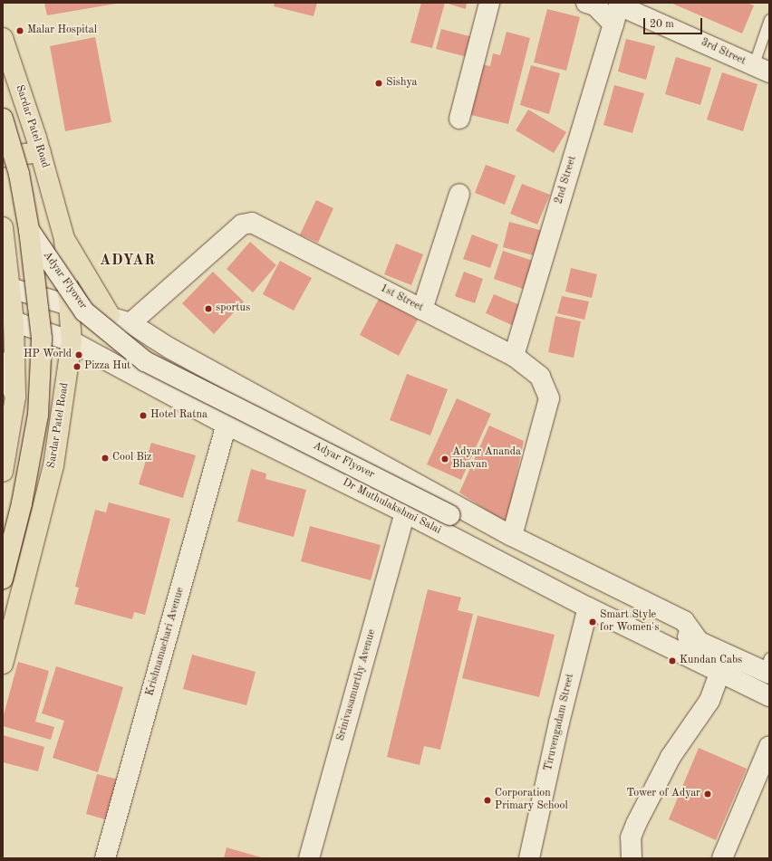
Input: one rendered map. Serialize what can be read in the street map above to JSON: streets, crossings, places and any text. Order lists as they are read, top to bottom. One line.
{"streets":{"main road":["Sardar Patel Road","Adyar Flyover"],"street":["3rd Street","2nd Street","1st Street","Dr Muthulakshmi Salai","Krishnamachari Avenue","Srinivasamurthy Avenue","Tiruvengadam Street"]},"crossings":[["3rd Street","2nd Street"],["Sardar Patel Road","Dr Muthulakshmi Salai"],["2nd Street","1st Street"],["Dr Muthulakshmi Salai","Krishnamachari Avenue"],["Dr Muthulakshmi Salai","Srinivasamurthy Avenue"],["Dr Muthulakshmi Salai","Tiruvengadam Street"]],"districts":["ADYAR"],"places":["Malar Hospital","Sishya","sportus","HP World","Pizza Hut","Hotel Ratna","Cool Biz","Adyar Ananda Bhavan","Smart Style for Women's","Kundan Cabs","Tower of Adyar","Corporation Primary School"],"scale_bar":"20 m"}
